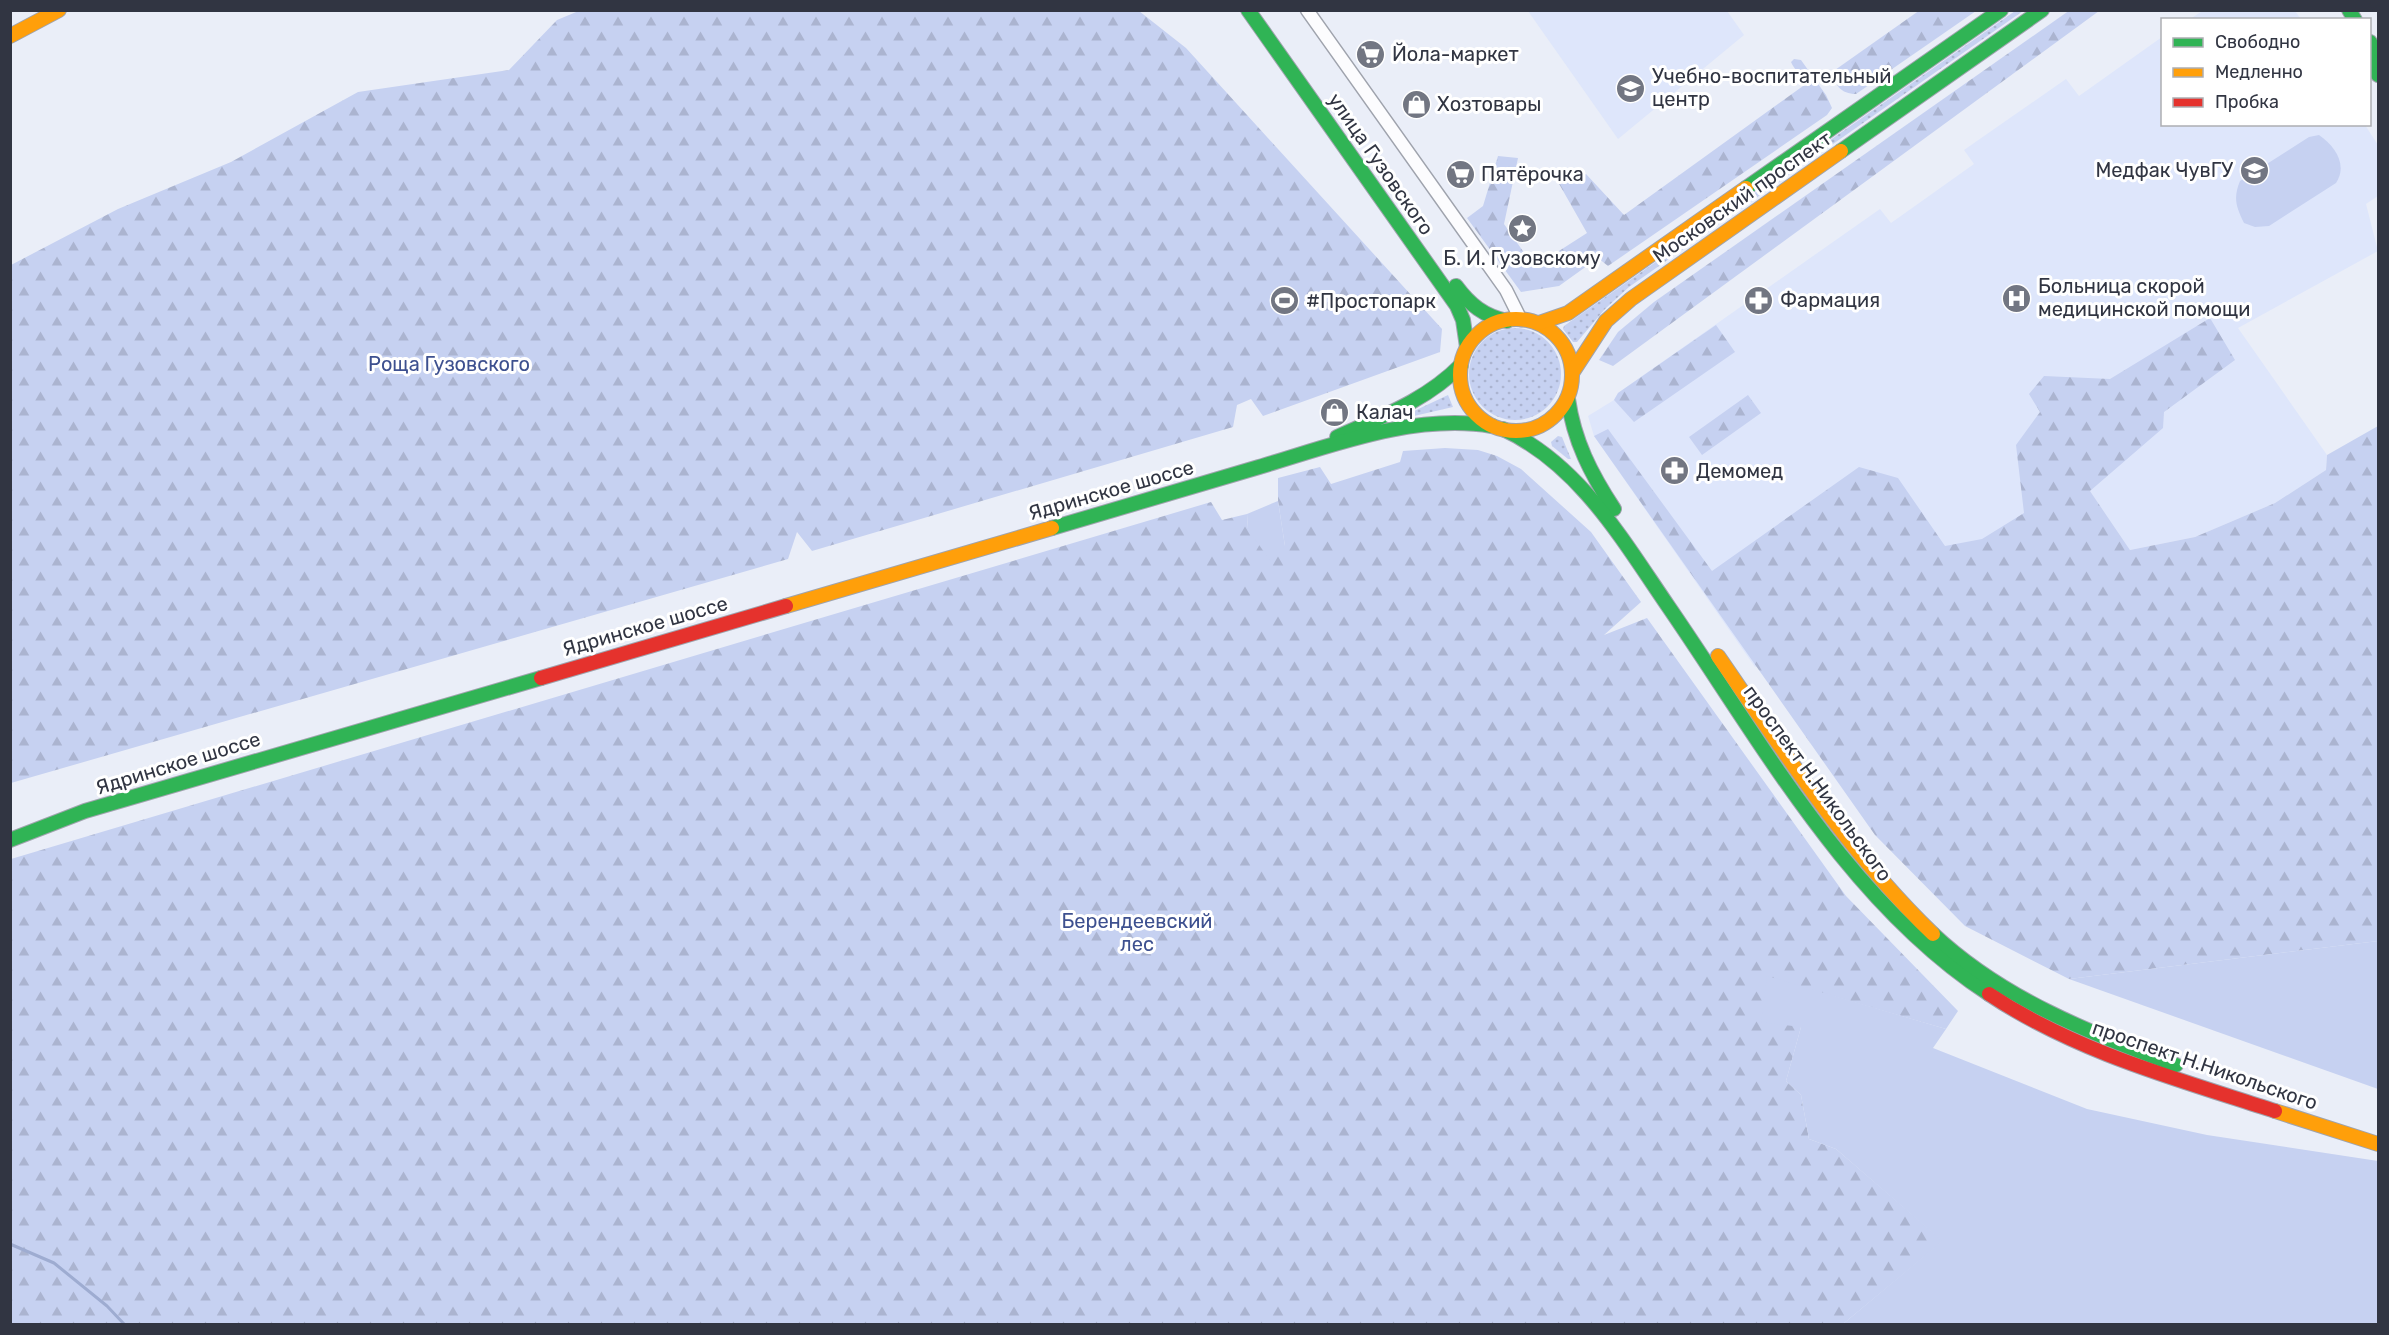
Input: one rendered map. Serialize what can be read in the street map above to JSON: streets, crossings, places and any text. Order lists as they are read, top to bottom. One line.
{"streets":{"main road":["улица Гузовского","Московский проспект","Ядринское шоссе","проспект Н.Никольского"]},"crossings":[["улица Гузовского","Московский проспект"],["улица Гузовского","Ядринское шоссе"],["улица Гузовского","проспект Н.Никольского"],["Московский проспект","Ядринское шоссе"],["Московский проспект","проспект Н.Никольского"],["Ядринское шоссе","проспект Н.Никольского"]],"parks":["Роща Гузовского","Берендеевский лес"],"places":{"supermarket":["Йола-маркет","Пятёрочка"],"school or university":["Учебно-воспитательный центр","Медфак ЧувГУ"],"shop":["Хозтовары","Калач"],"place":["Б. И. Гузовскому"],"hospital":["Больница скорой медицинской помощи"],"pharmacy":["Фармация","Демомед"],"sports":["#Простопарк"]},"legend":["Свободно","Медленно","Пробка"]}
